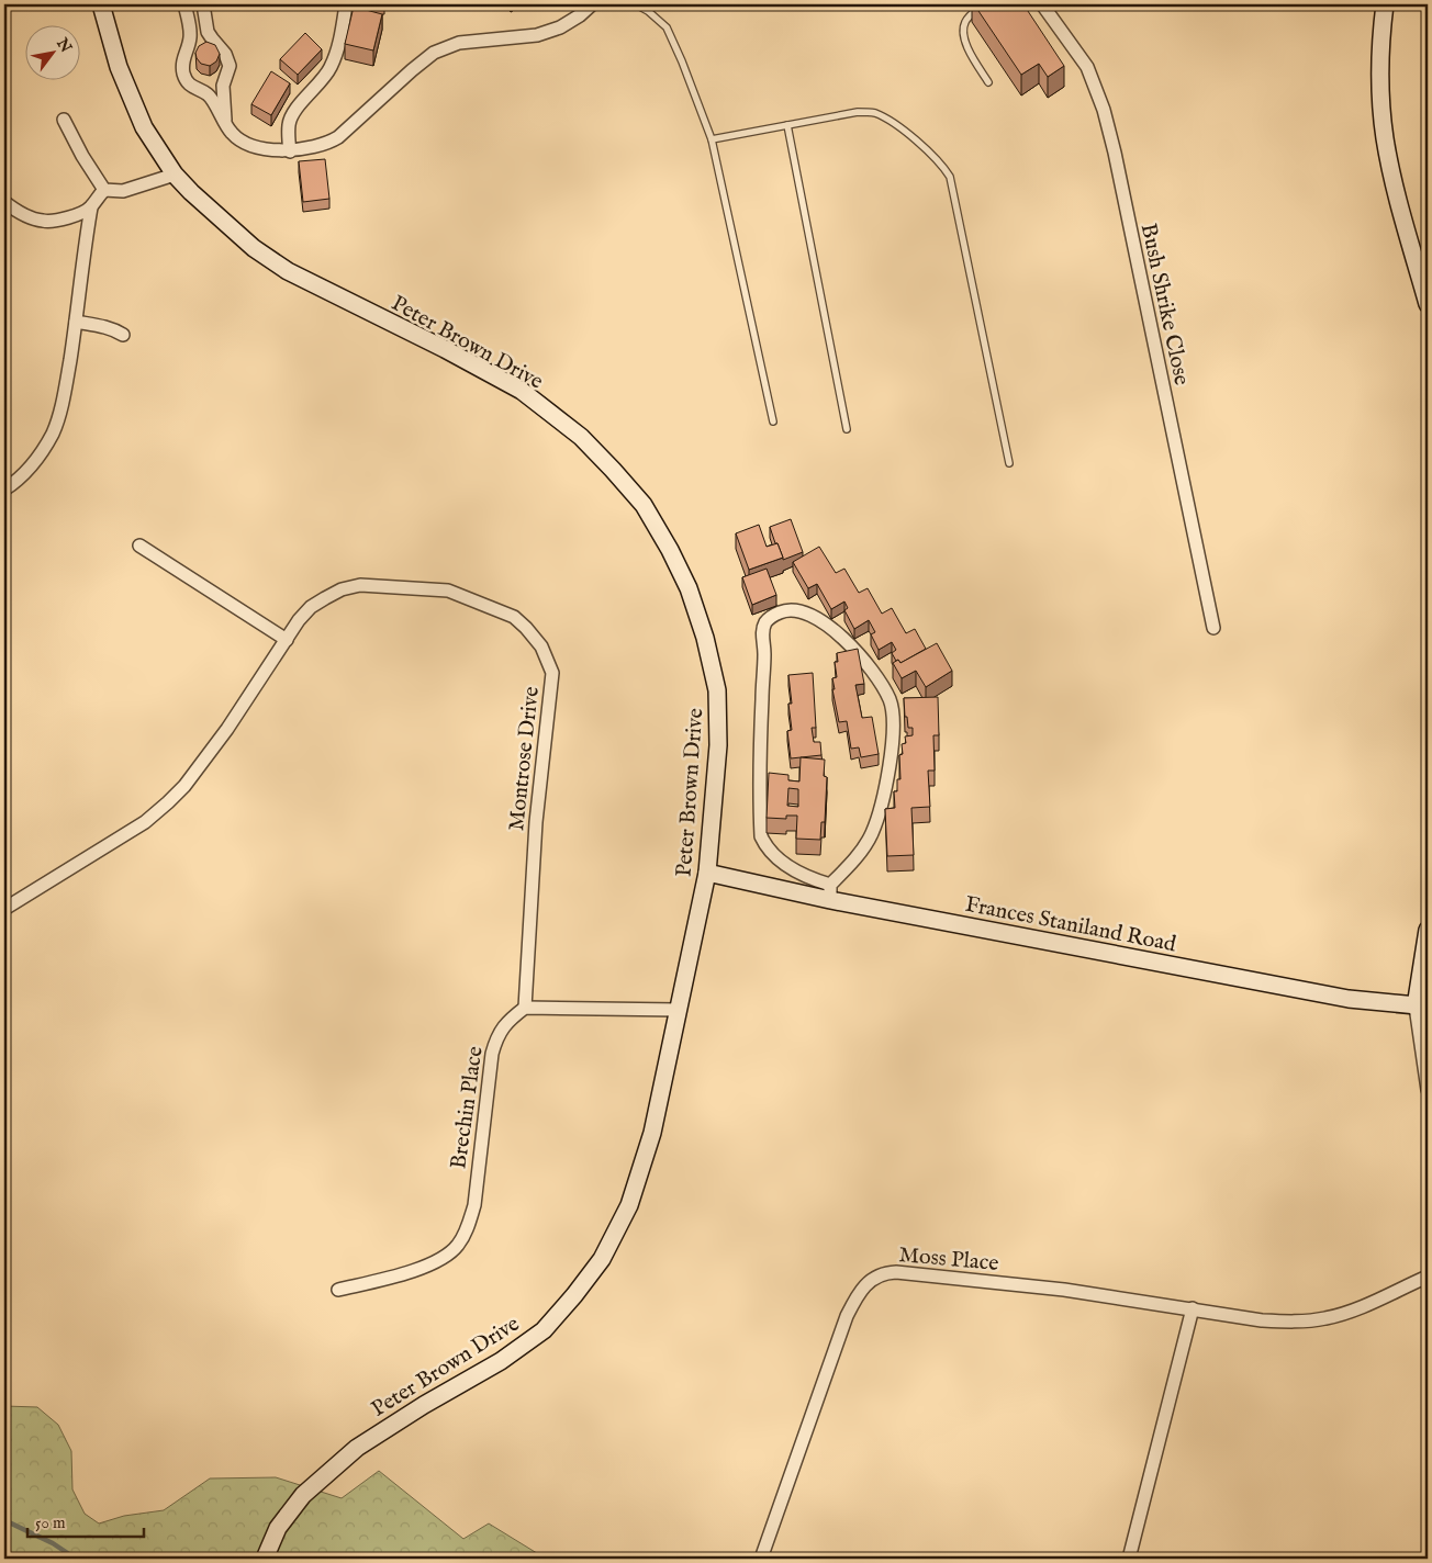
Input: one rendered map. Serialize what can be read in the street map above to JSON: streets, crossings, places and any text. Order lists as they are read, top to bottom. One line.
{"streets":{"street":["Bush Shrike Close","Peter Brown Drive","Montrose Drive","Frances Staniland Road","Brechin Place","Moss Place"]},"crossings":[["Peter Brown Drive","Frances Staniland Road"],["Montrose Drive","Brechin Place"]],"scale_bar":"50 m","north":"top right"}
